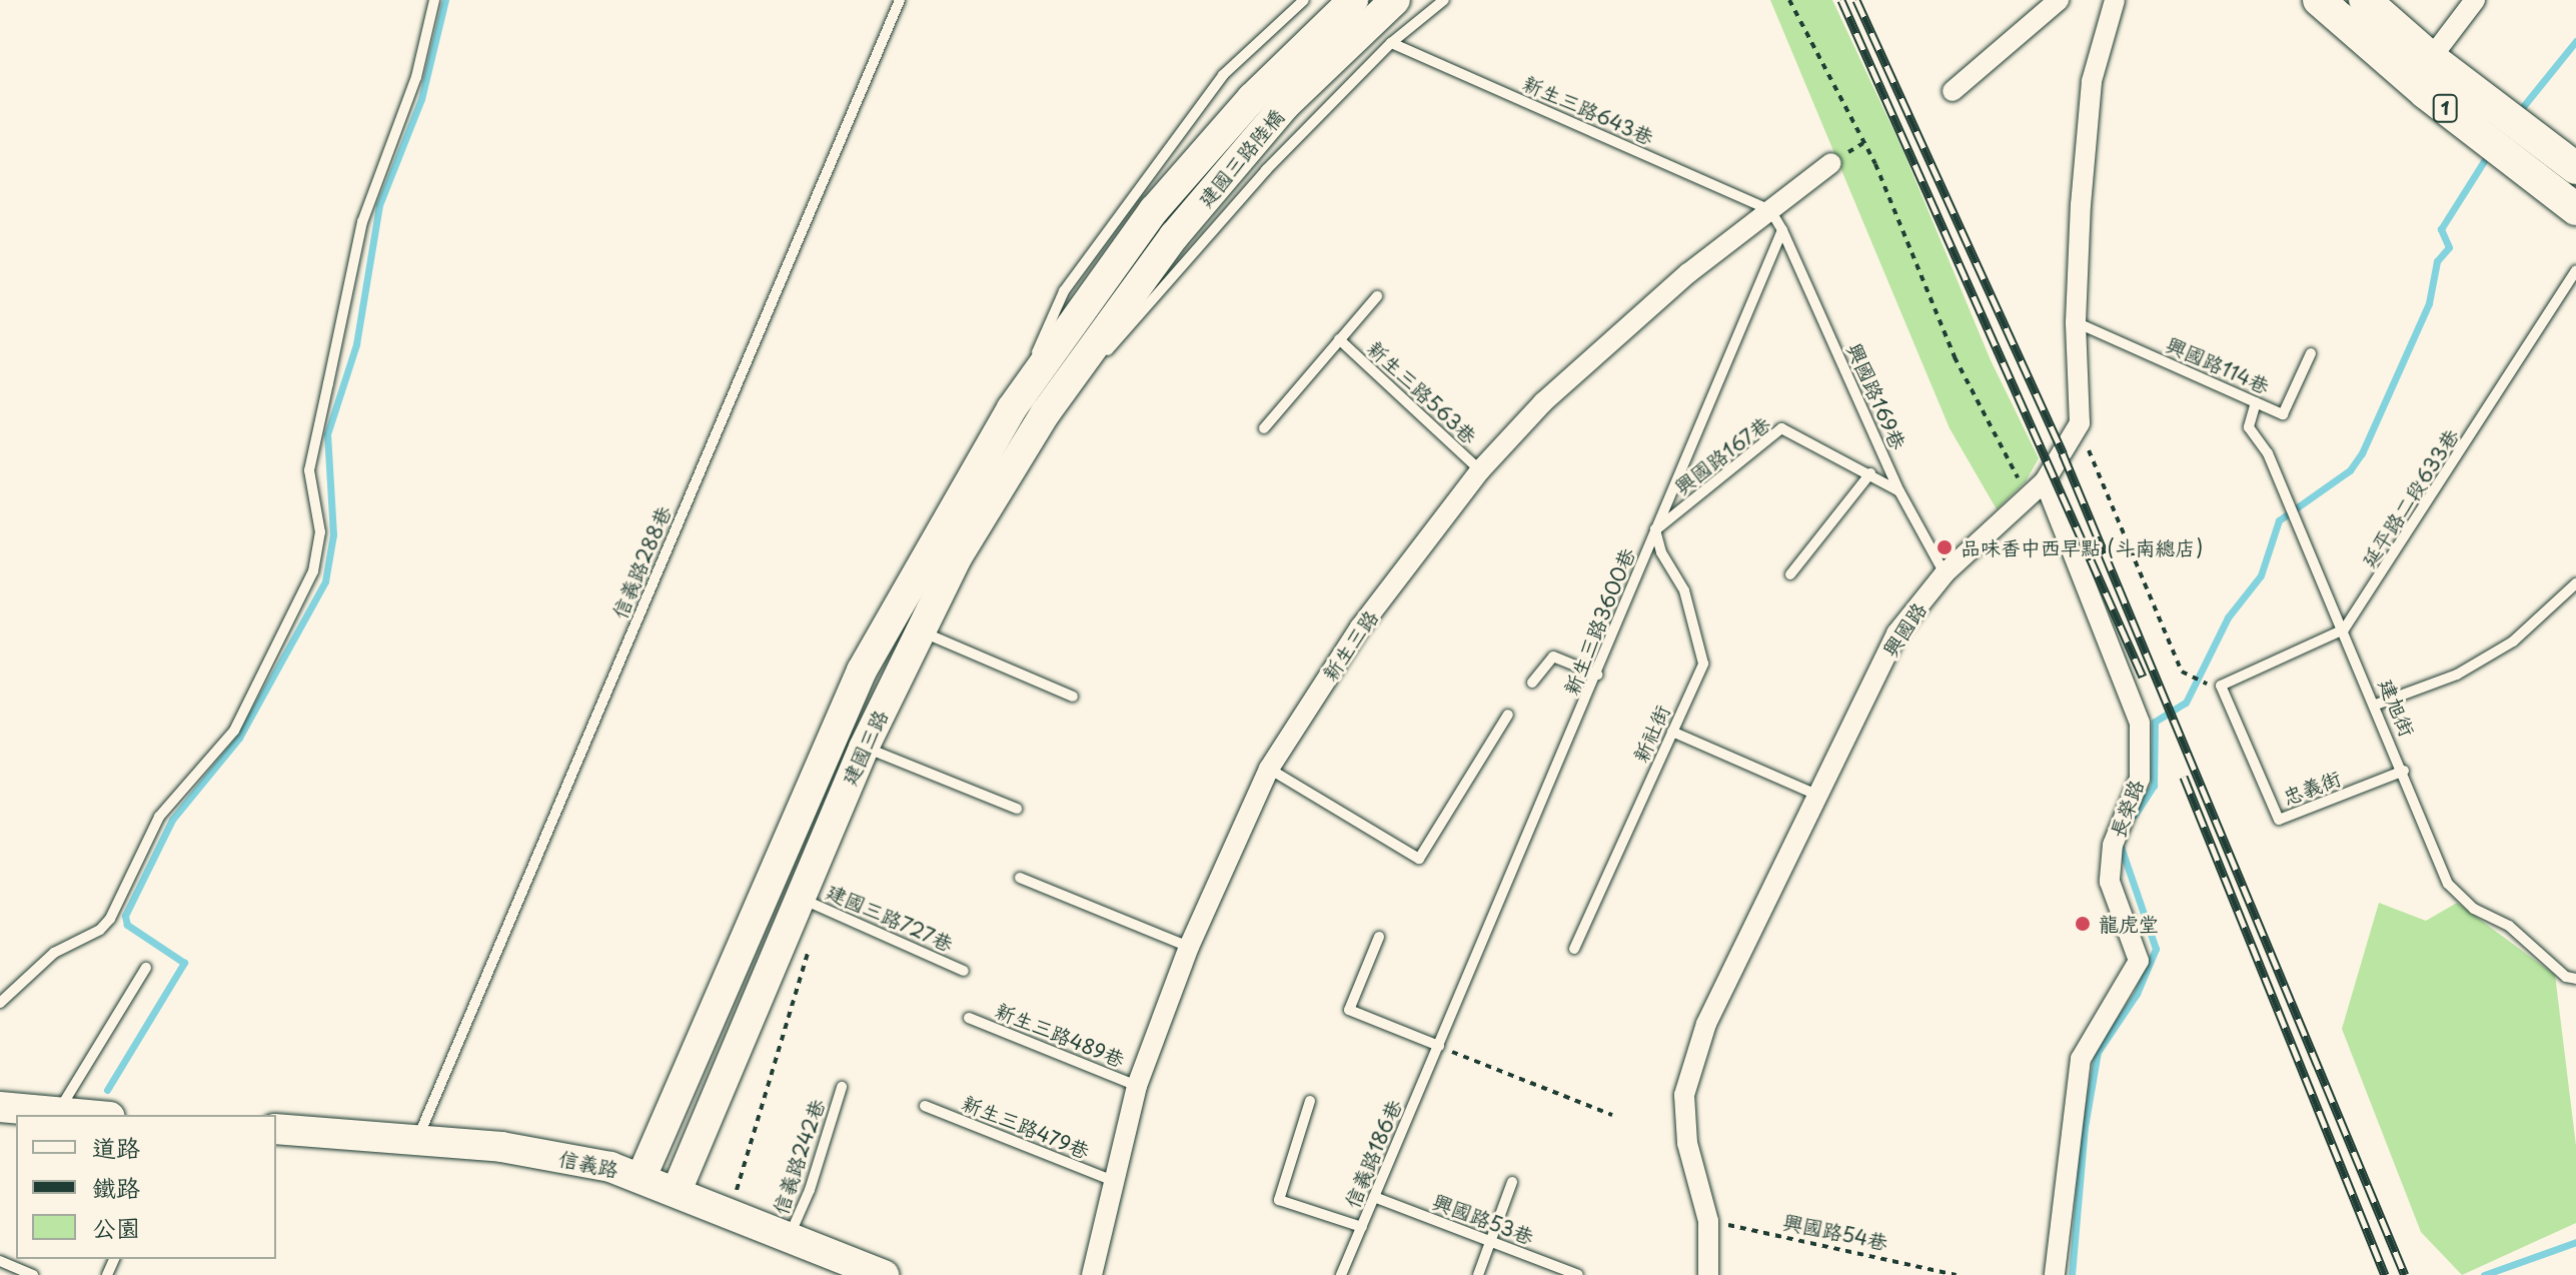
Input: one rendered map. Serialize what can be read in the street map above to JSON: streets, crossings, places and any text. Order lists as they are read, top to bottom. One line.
{"streets":{"main road":["1"],"street":["建國三路陸橋","興國路","新生三路","建國三路","長榮路","信義路"],"lane":["新生三路643巷","興國路114巷","新生三路563巷","興國路169巷","興國路167巷","延平路二段633巷","信義路288巷","新生三路3600巷","建旭街","新社街","忠義街","建國三路727巷","新生三路489巷","新生三路479巷","信義路186巷","信義路242巷","興國路53巷"],"path":["興國路54巷"]},"crossings":[["新生三路643巷","新生三路"],["建國三路陸橋","建國三路"],["興國路114巷","建旭街"],["新生三路563巷","新生三路"],["興國路169巷","興國路167巷"],["興國路169巷","新生三路3600巷"],["興國路169巷","興國路"],["興國路167巷","新生三路3600巷"],["興國路167巷","新社街"],["延平路二段633巷","建旭街"],["信義路288巷","信義路"],["新生三路3600巷","新社街"],["新生三路3600巷","信義路186巷"],["興國路","長榮路"],["興國路","興國路54巷"],["新生三路","新生三路489巷"],["新生三路","新生三路479巷"],["建旭街","忠義街"],["建國三路","建國三路727巷"],["建國三路","信義路"],["信義路186巷","興國路53巷"],["信義路242巷","信義路"]],"places":["品味香中西早點 (斗南總店)","龍虎堂"],"legend":["道路","鐵路","公園"]}
